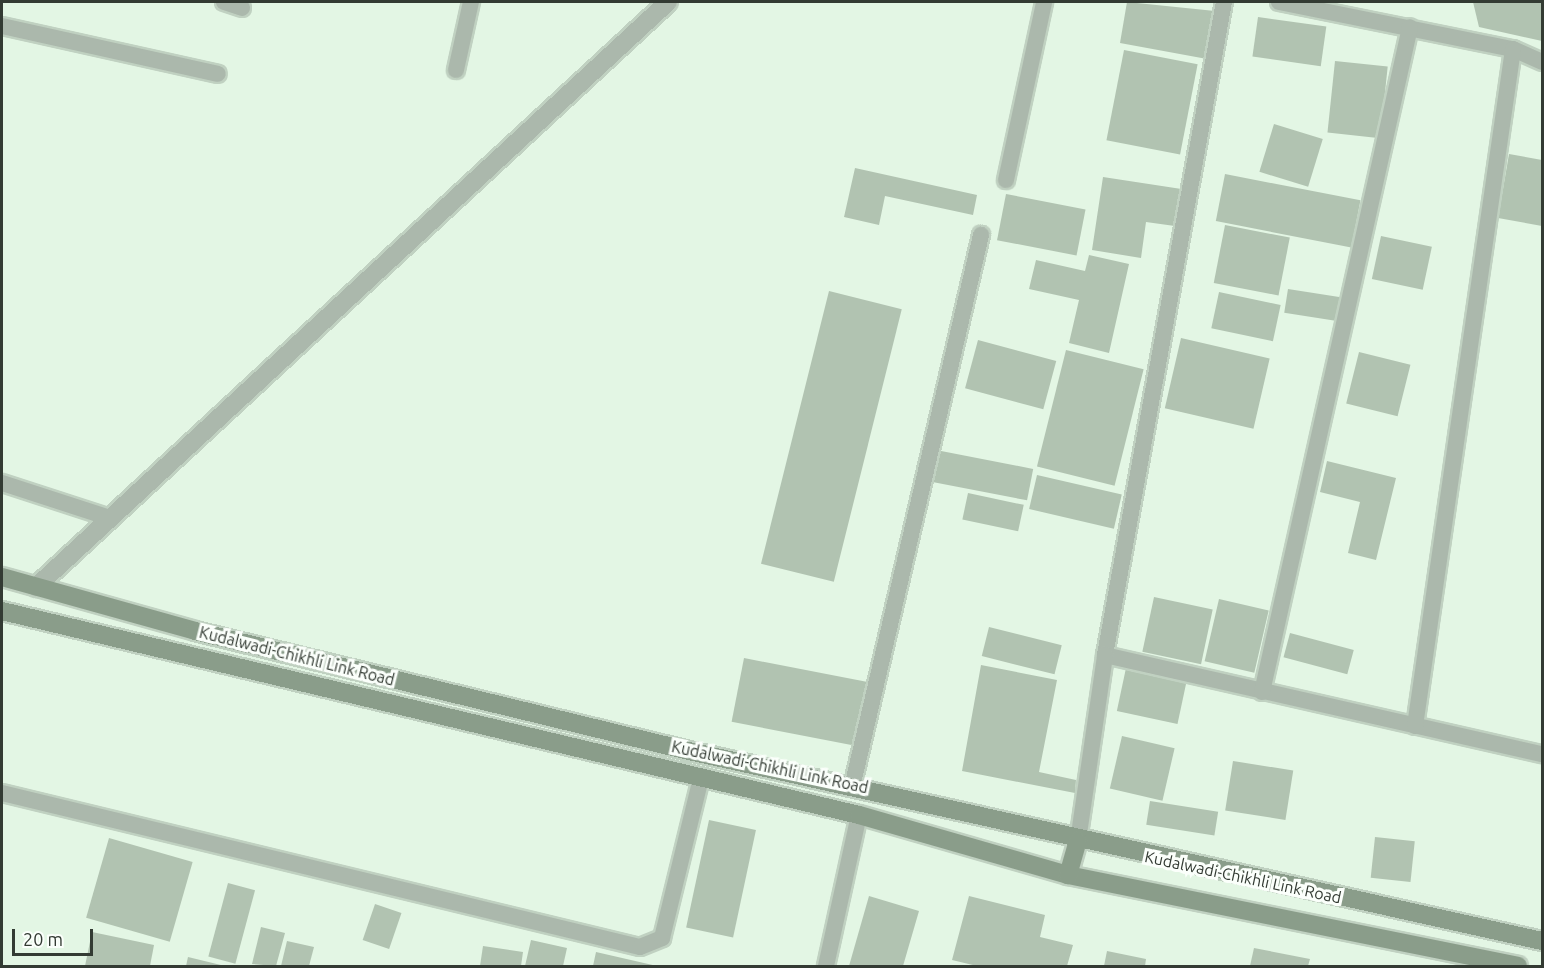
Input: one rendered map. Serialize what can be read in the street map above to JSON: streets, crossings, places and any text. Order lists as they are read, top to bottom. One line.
{"streets":{"main road":["Kudalwadi-Chikhli Link Road"]},"scale_bar":"20 m"}
